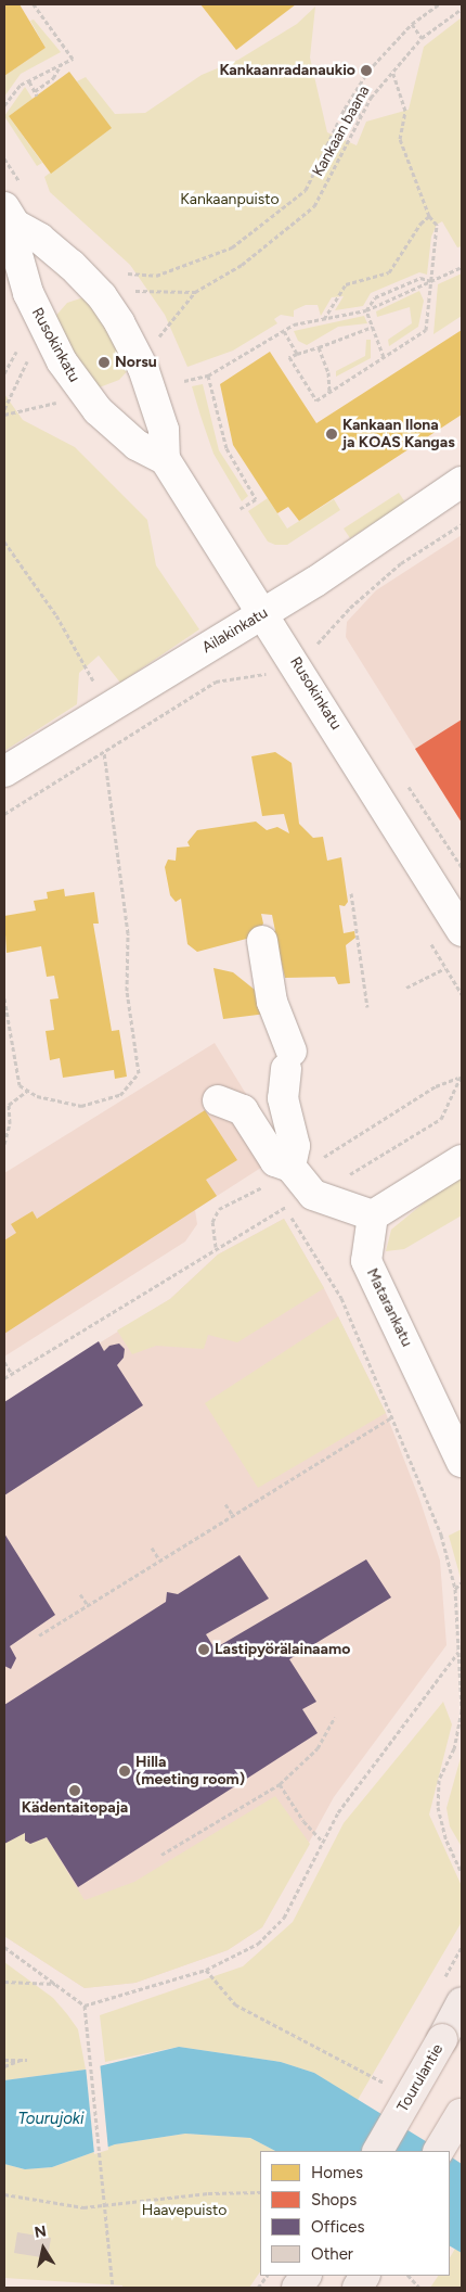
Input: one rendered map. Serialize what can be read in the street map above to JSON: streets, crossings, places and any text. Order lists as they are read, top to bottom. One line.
{"streets":{"main road":["Tourulantie"],"street":["Rusokinkatu","Ailakinkatu","Matarankatu"],"path":["Kankaan baana"]},"crossings":[["Rusokinkatu","Ailakinkatu"]],"water":["Tourujoki"],"parks":["Kankaanpuisto","Haavepuisto"],"places":["Kankaanradanaukio","Norsu","Kankaan Ilona ja KOAS Kangas","Lastipyörälainaamo","Hilla (meeting room)","Kädentaitopaja"],"legend":["Homes","Shops","Offices","Other"],"north":"top"}
